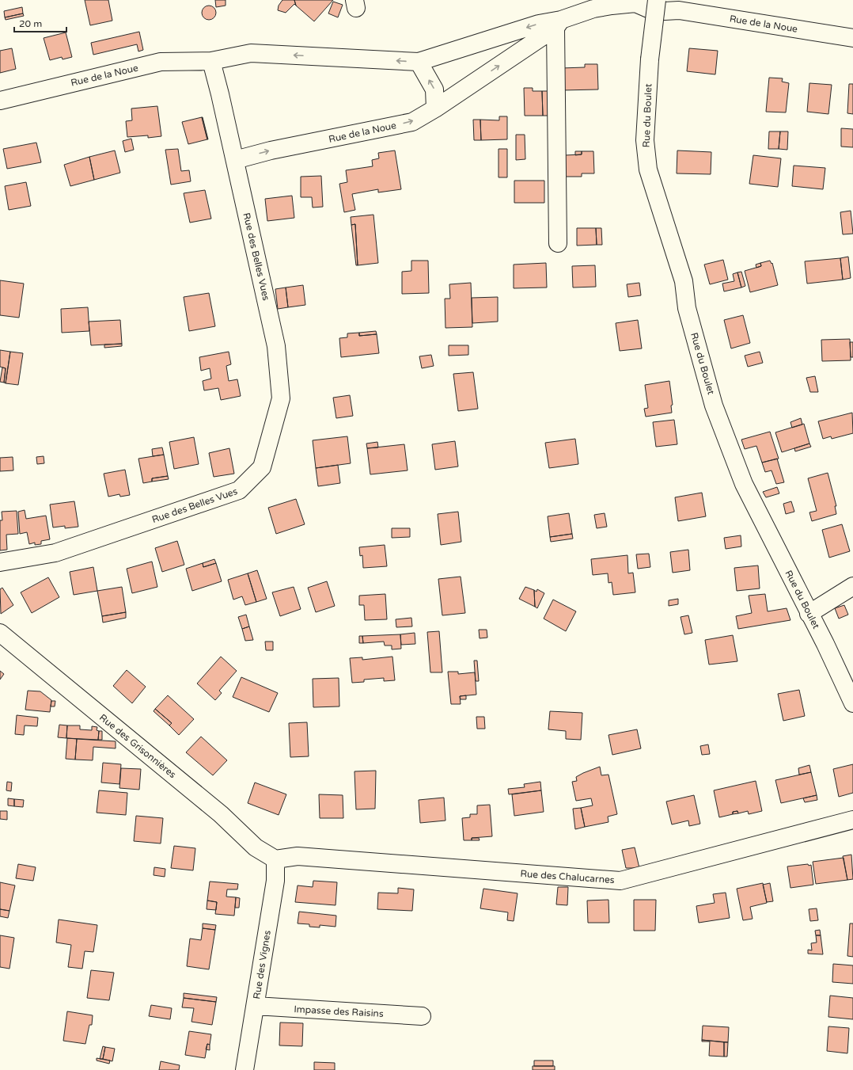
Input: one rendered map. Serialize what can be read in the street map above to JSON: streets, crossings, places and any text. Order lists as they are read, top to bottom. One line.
{"streets":{"street":["Rue de la Noue","Rue du Boulet","Rue des Belles Vues","Rue des Grisonnières","Rue des Chalucarnes","Rue des Vignes","Impasse des Raisins"]},"crossings":[["Rue de la Noue","Rue des Belles Vues"],["Rue des Grisonnières","Rue des Chalucarnes"],["Rue des Grisonnières","Rue des Vignes"],["Rue des Chalucarnes","Rue des Vignes"],["Rue des Vignes","Impasse des Raisins"]],"scale_bar":"20 m"}
